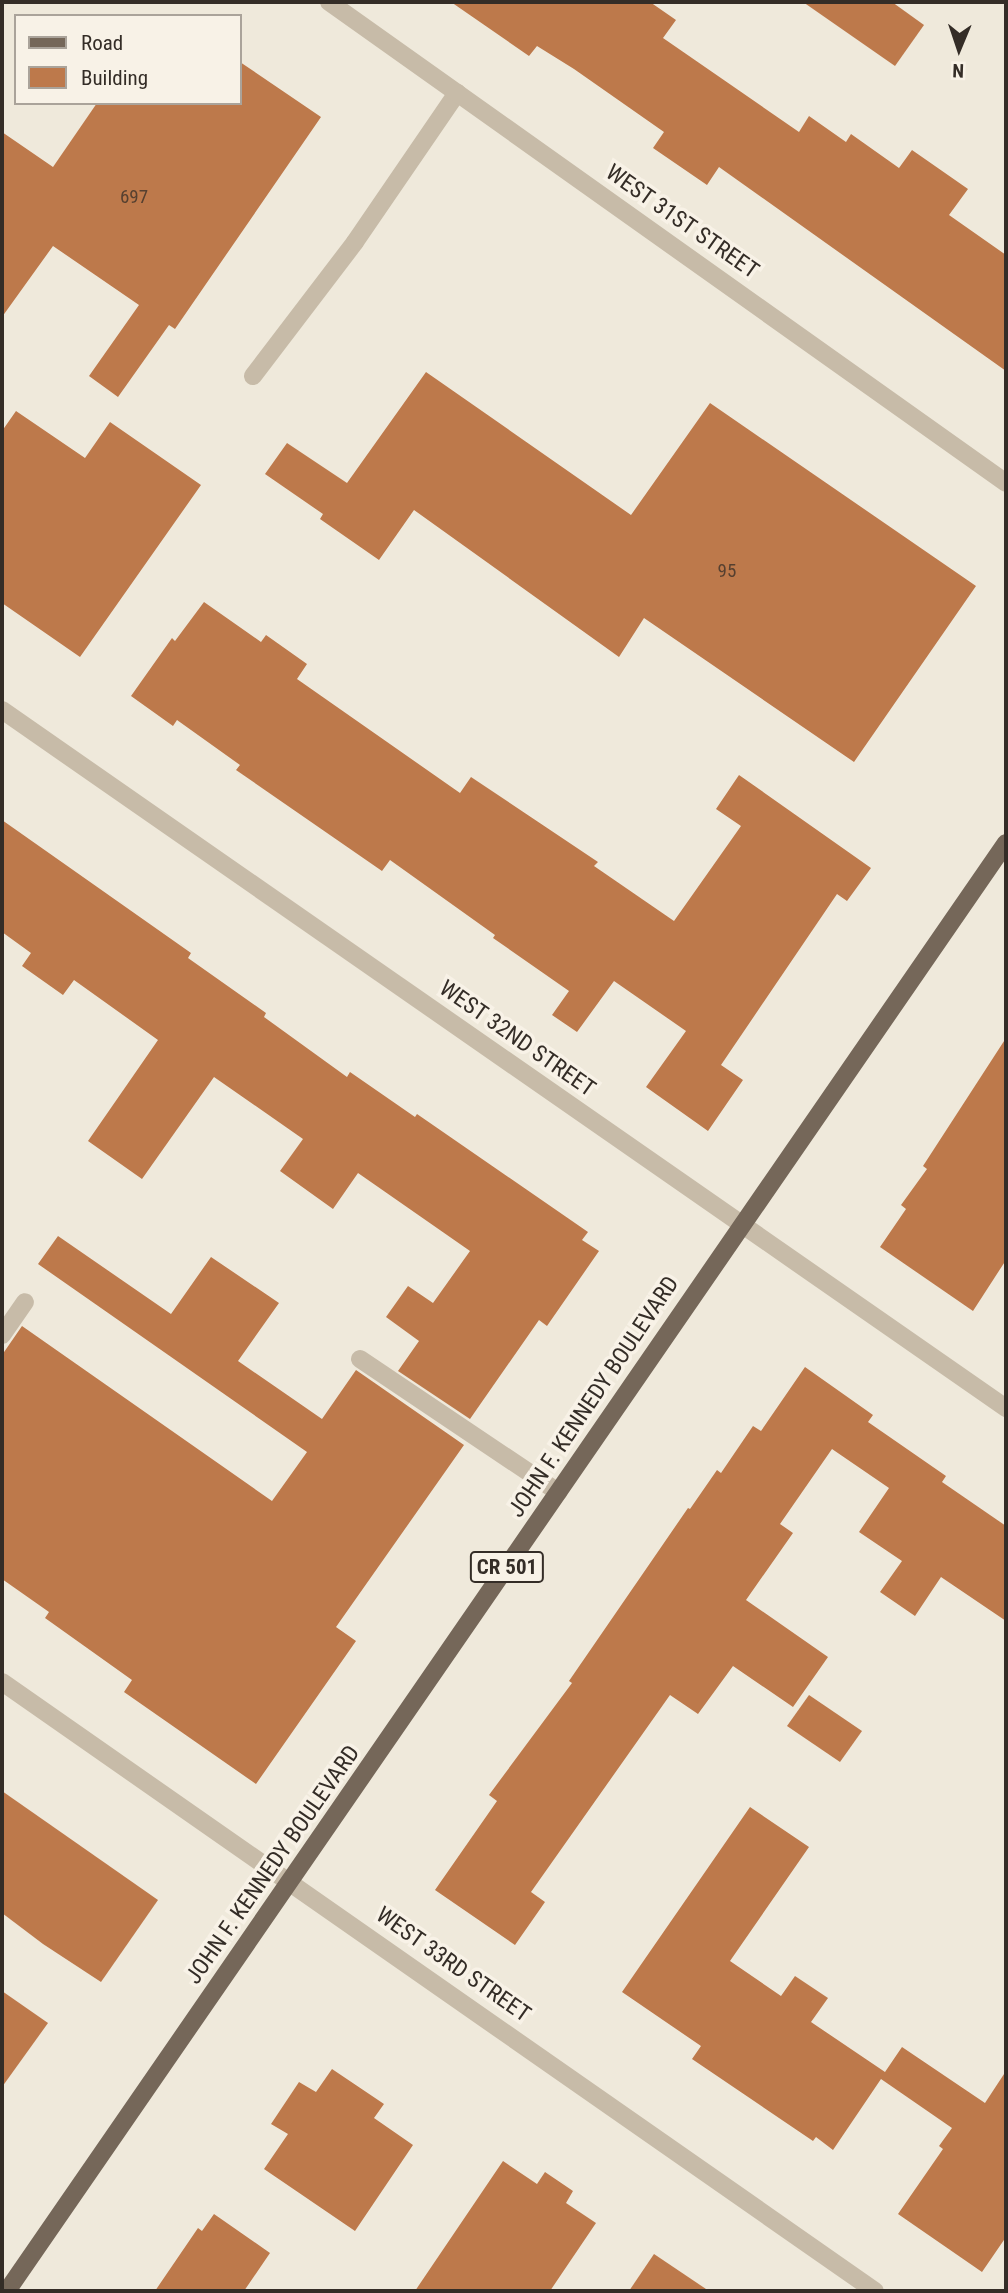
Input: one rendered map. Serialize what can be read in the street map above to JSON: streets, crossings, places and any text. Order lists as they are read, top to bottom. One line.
{"streets":{"main road":["JOHN F. KENNEDY BOULEVARD","CR 501"],"street":["WEST 31ST STREET","WEST 32ND STREET","WEST 33RD STREET"]},"crossings":[["WEST 32ND STREET","JOHN F. KENNEDY BOULEVARD"],["JOHN F. KENNEDY BOULEVARD","WEST 33RD STREET"]],"house_numbers":["697","95"],"legend":["Road","Building"],"north":"bottom"}
